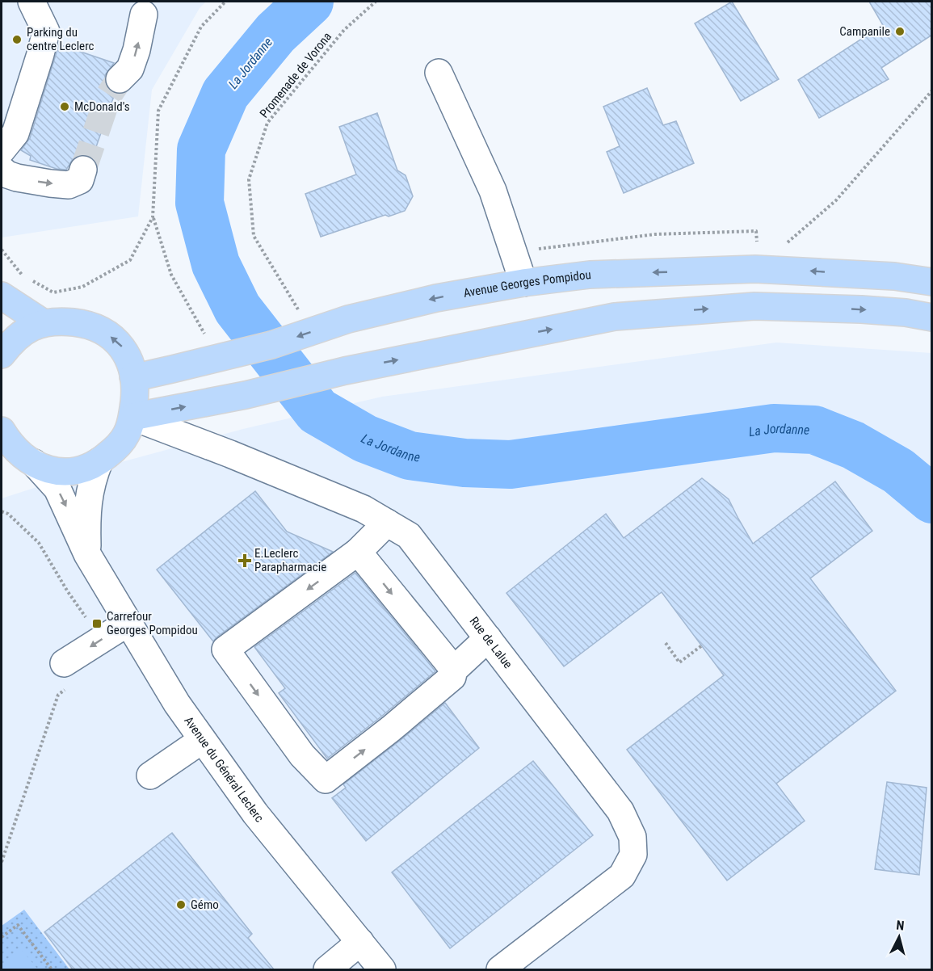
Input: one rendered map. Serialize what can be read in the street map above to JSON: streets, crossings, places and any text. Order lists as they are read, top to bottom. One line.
{"streets":{"main road":["Avenue Georges Pompidou"],"street":["Rue de Lalue","Avenue du Général Leclerc"],"path":["Promenade de Vorona"]},"crossings":[["Promenade de Vorona","Avenue Georges Pompidou"]],"water":["La Jordanne"],"places":{"other":["Campanile","Parking du centre Leclerc","McDonald's","Gémo"],"health":["E.Leclerc Parapharmacie"],"transit":["Carrefour Georges Pompidou"]},"north":"top"}
